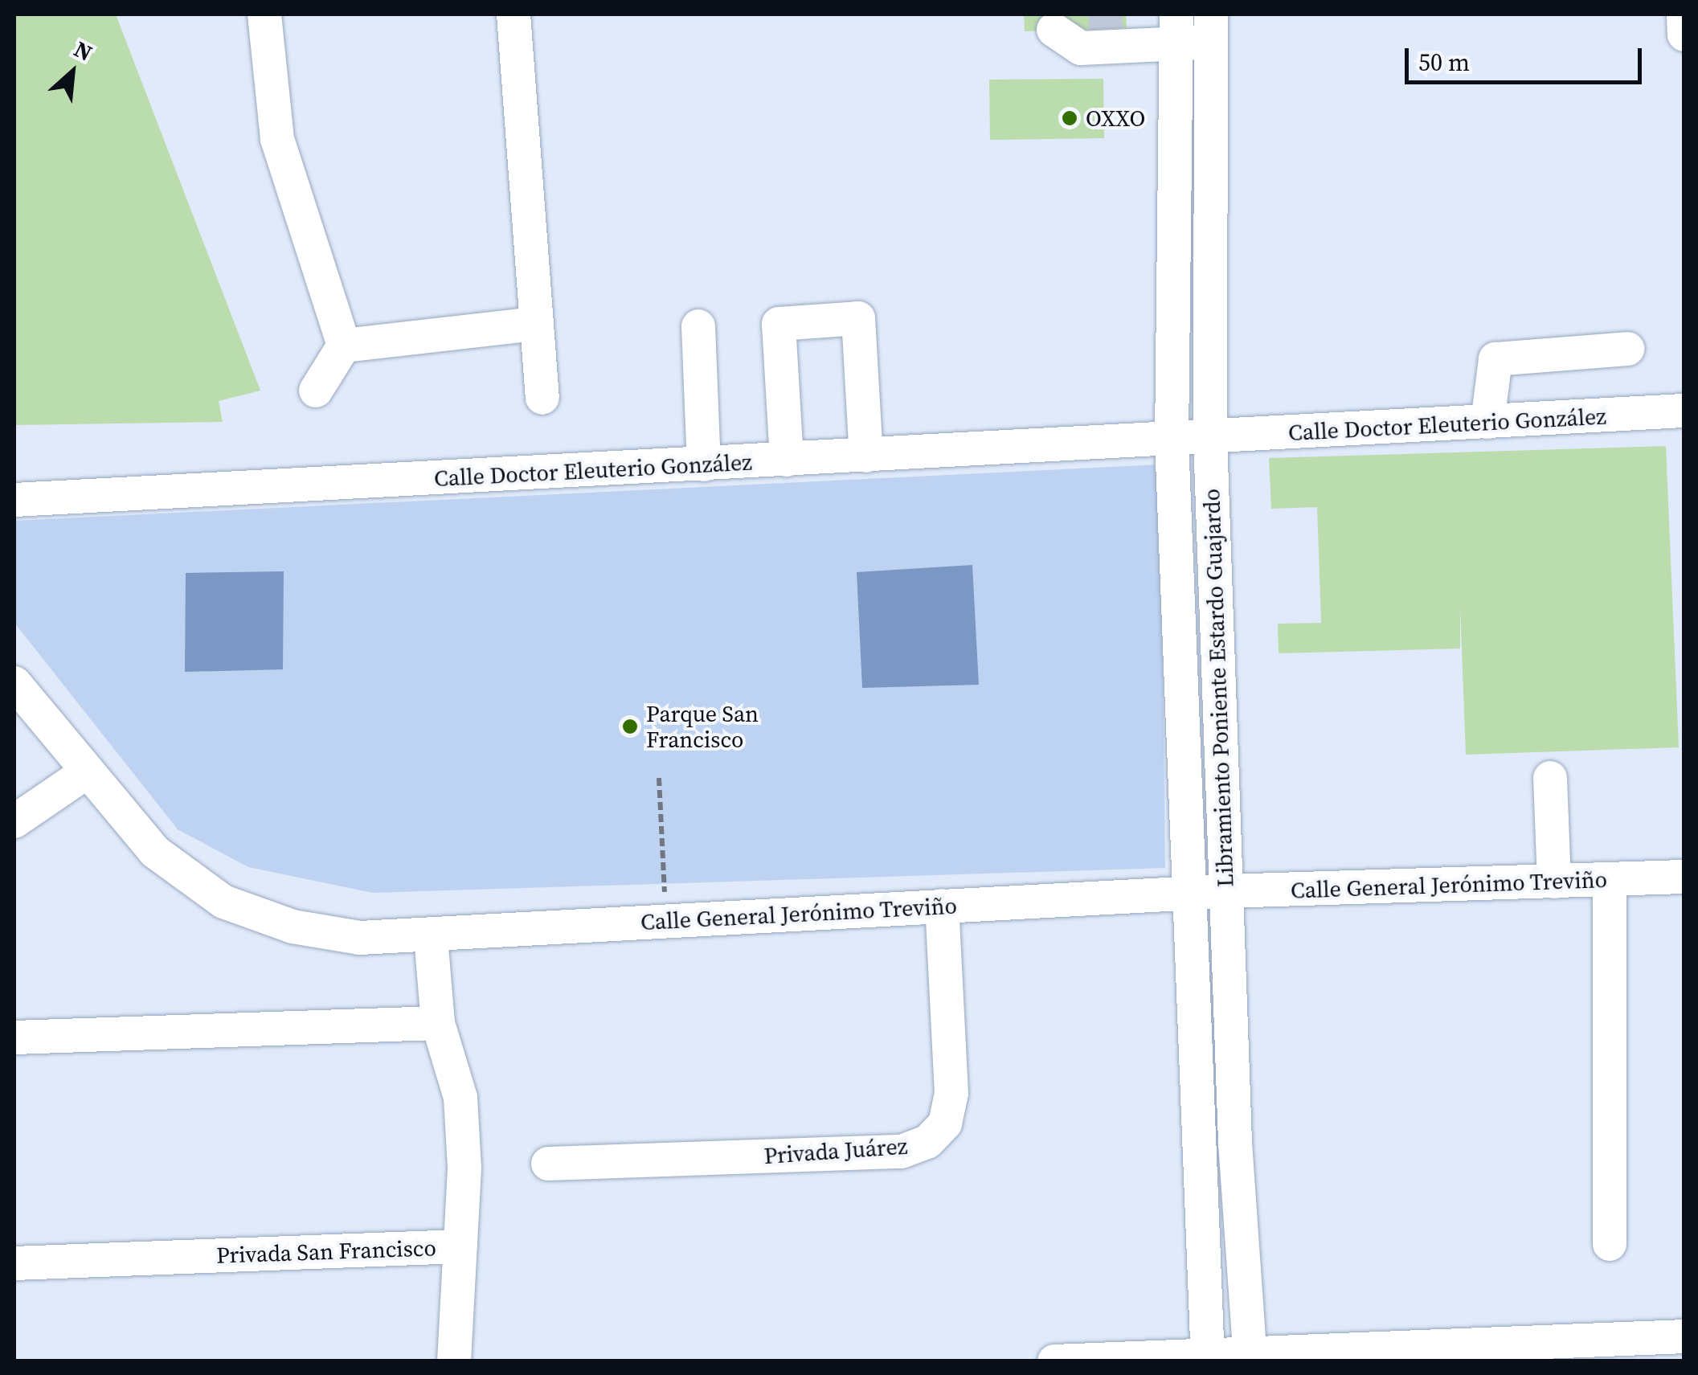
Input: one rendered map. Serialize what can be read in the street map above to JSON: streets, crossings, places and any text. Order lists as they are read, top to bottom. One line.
{"streets":{"street":["Calle Doctor Eleuterio González","Libramiento Poniente Estardo Guajardo","Calle General Jerónimo Treviño","Privada Juárez","Privada San Francisco"]},"crossings":[["Calle Doctor Eleuterio González","Libramiento Poniente Estardo Guajardo"],["Libramiento Poniente Estardo Guajardo","Calle General Jerónimo Treviño"],["Calle General Jerónimo Treviño","Privada Juárez"],["Calle General Jerónimo Treviño","Privada San Francisco"]],"places":["OXXO","Parque San Francisco"],"scale_bar":"50 m","north":"top right"}
